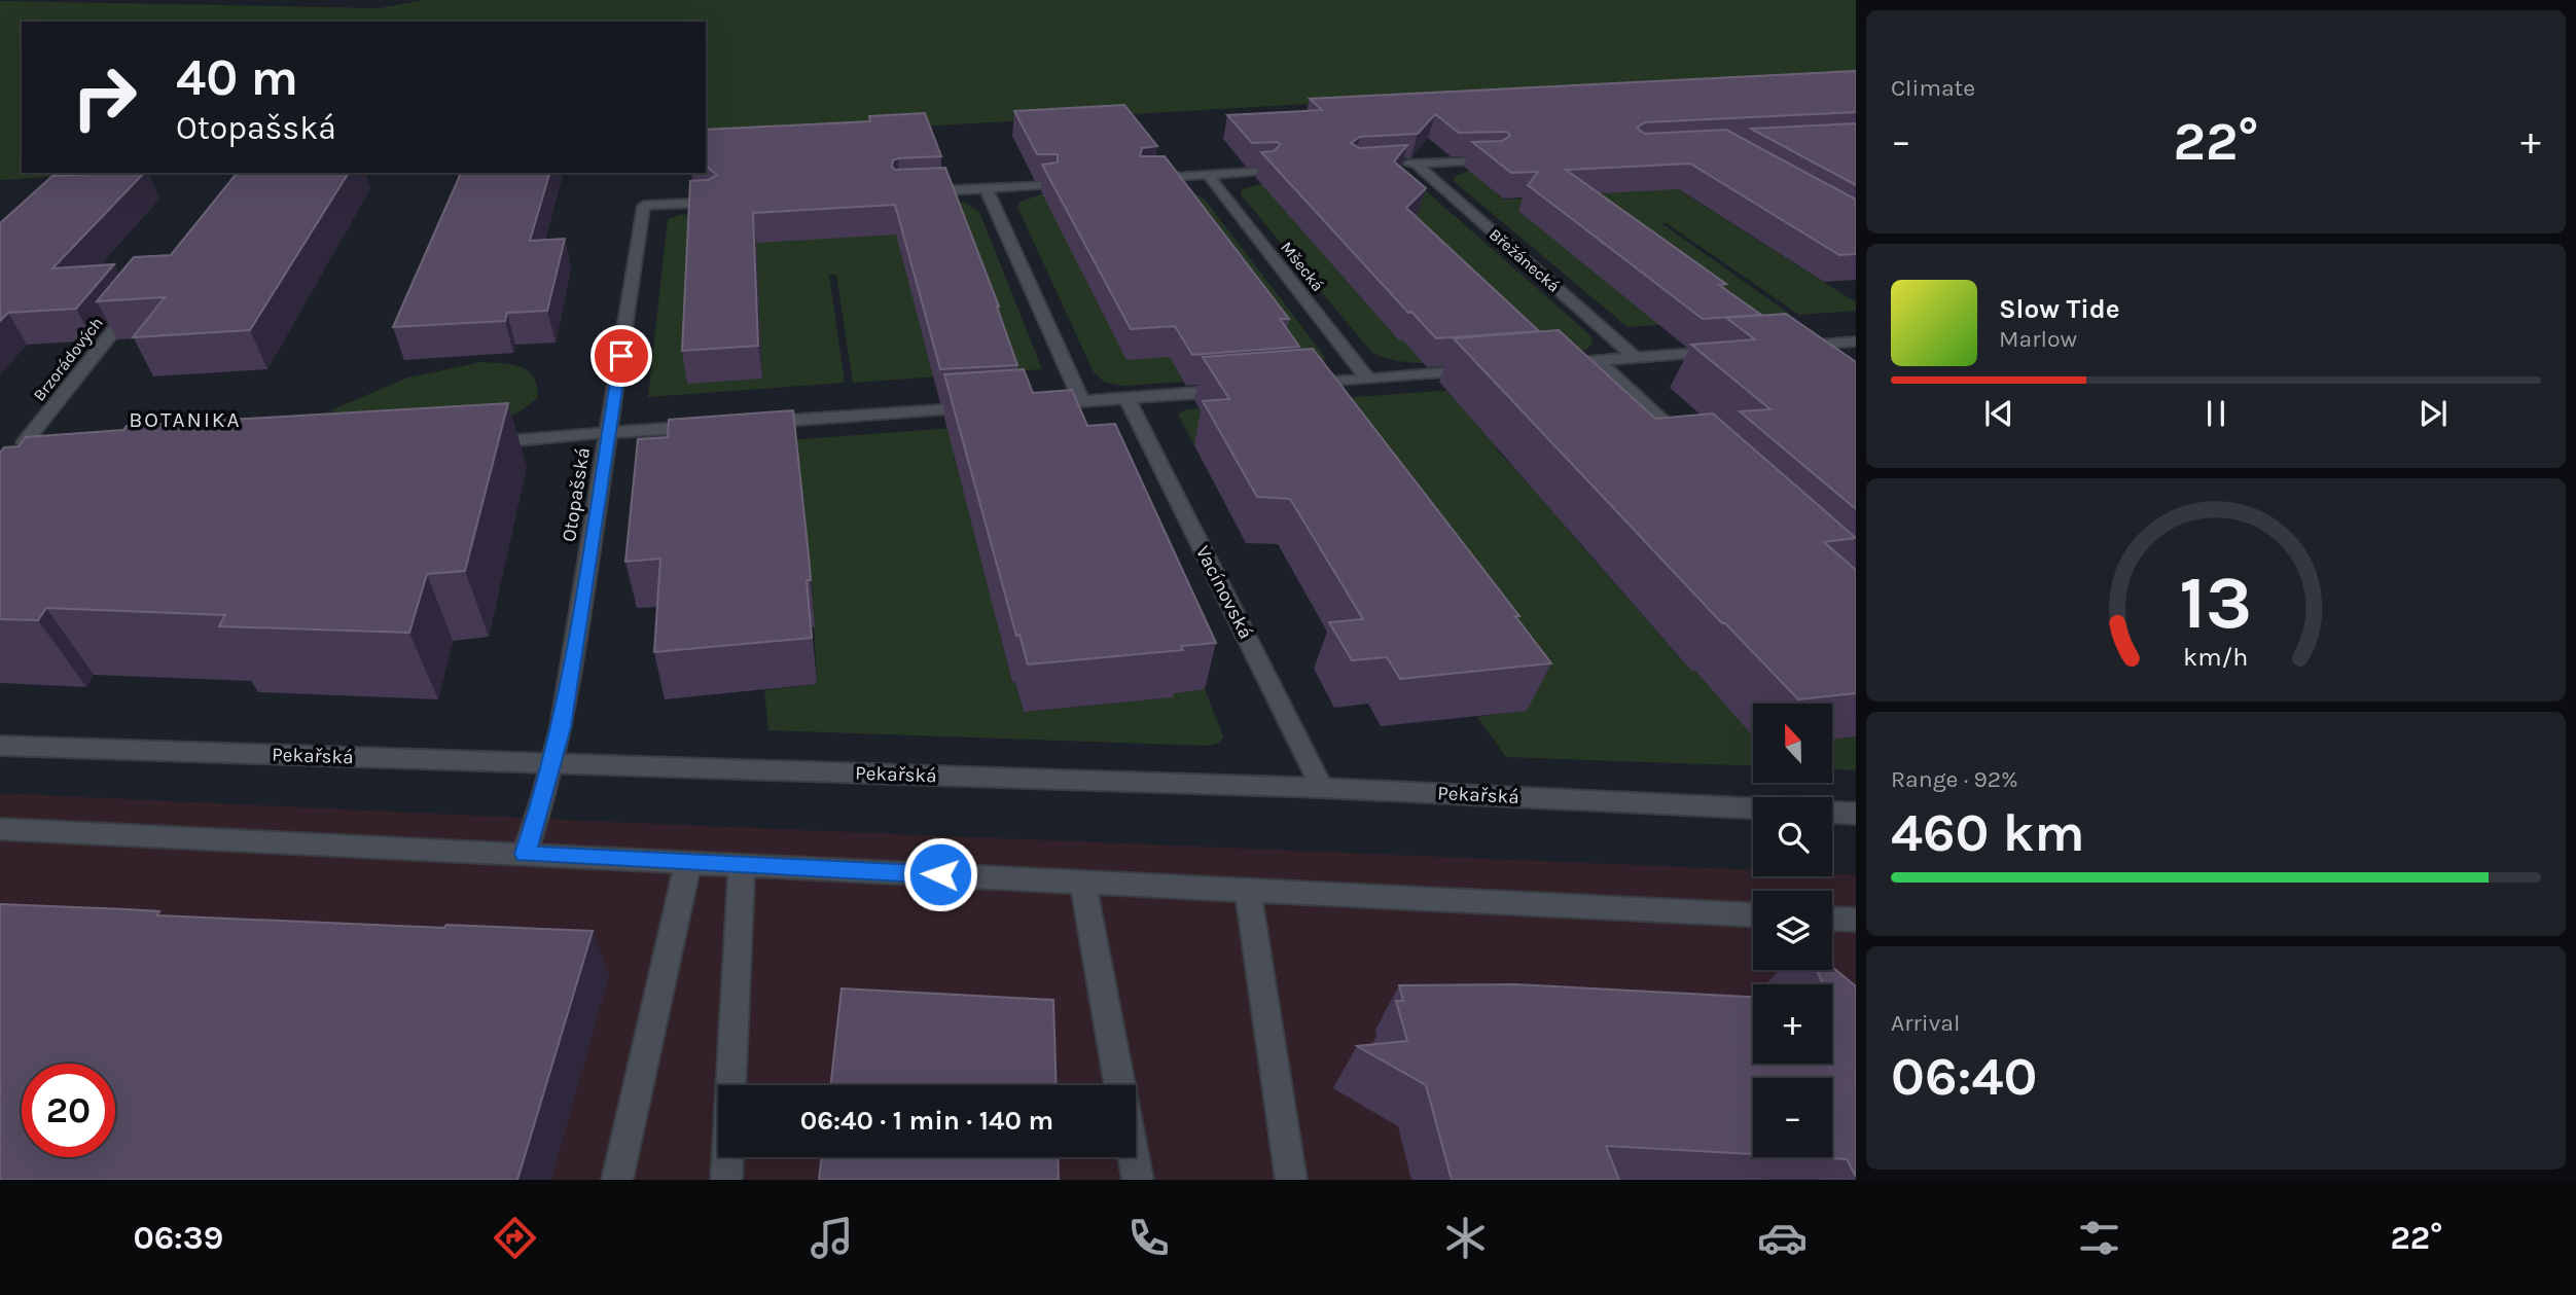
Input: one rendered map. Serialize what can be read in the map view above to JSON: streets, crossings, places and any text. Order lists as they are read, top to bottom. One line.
{"streets":{"street":["Břežánecká","Mšecká","Brzorádových","Otopašská","Vacínovská","Pekařská"]},"crossings":[["Otopašská","Pekařská"],["Vacínovská","Pekařská"]],"districts":["BOTANIKA"],"north":"top","page":{"tile":["Climate",["Range · 92%","460 km"],["Arrival","06:40"]],"turn":["40 m","Otopašská"],"heat":["−","22°","+"],"song":["Slow Tide","Marlow"],"map_buttons":["+","−"],"limit":"20","trip":"06:40 · 1 min · 140 m","tabs":["06:39","22°"],"gauge":["13","km/h"]}}
